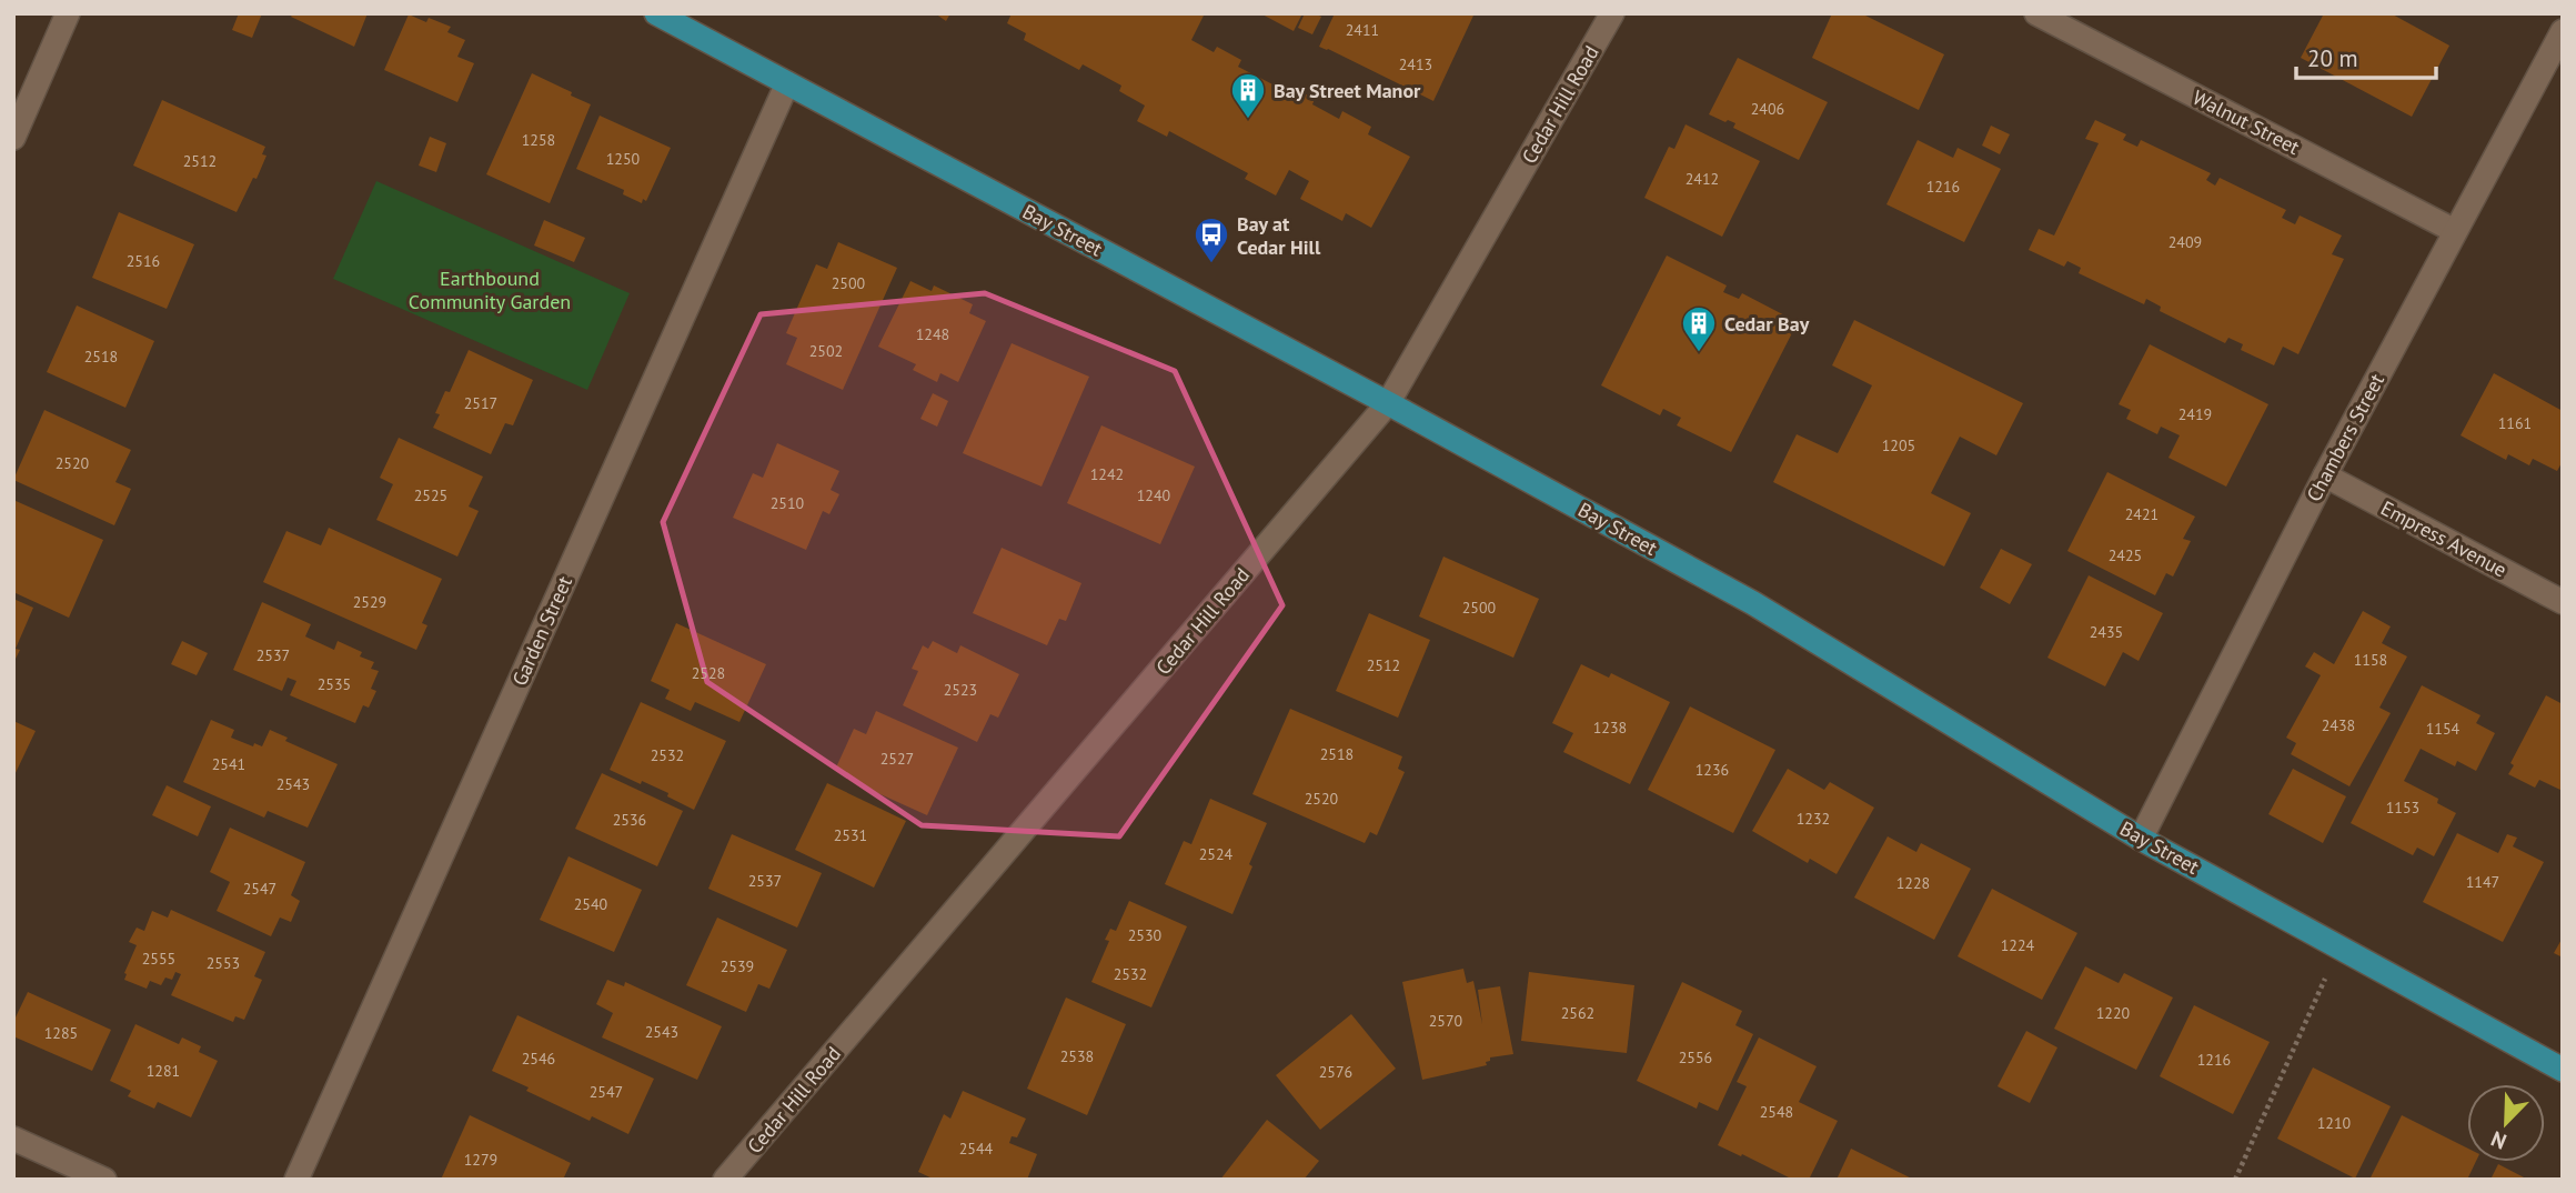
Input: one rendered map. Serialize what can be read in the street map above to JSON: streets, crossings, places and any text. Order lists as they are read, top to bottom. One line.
{"streets":{"main road":["Bay Street"],"street":["Cedar Hill Road","Walnut Street","Chambers Street","Empress Avenue","Garden Street"]},"crossings":[["Cedar Hill Road","Bay Street"],["Walnut Street","Chambers Street"],["Bay Street","Chambers Street"],["Bay Street","Garden Street"],["Chambers Street","Empress Avenue"]],"parks":["Earthbound Community Garden"],"places":{"building":["Bay Street Manor","Cedar Bay"],"bus stop":["Bay at Cedar Hill"]},"house_numbers":["2411","2413","2406","1258","1250","2512","2412","1216","2409","2516","2500","1248","2502","2518","2517","2419","1161","1205","2520","1242","2525","1240","2510","2421","2425","2529","2500","2435","2537","1158","2512","2528","2535","2523","2438","1238","1154","2518","2532","2527","2541","1236","2543","2520","1153","1232","2536","2531","2524","2537","1147","1228","2547","2540","2530","1224","2555","2553","2539","2532","2562","1220","2570","2543","1285","2538","2556","2546","1216","1281","2576","2547","2548","1210","2544","1279"],"scale_bar":"20 m","north":"bottom left"}
